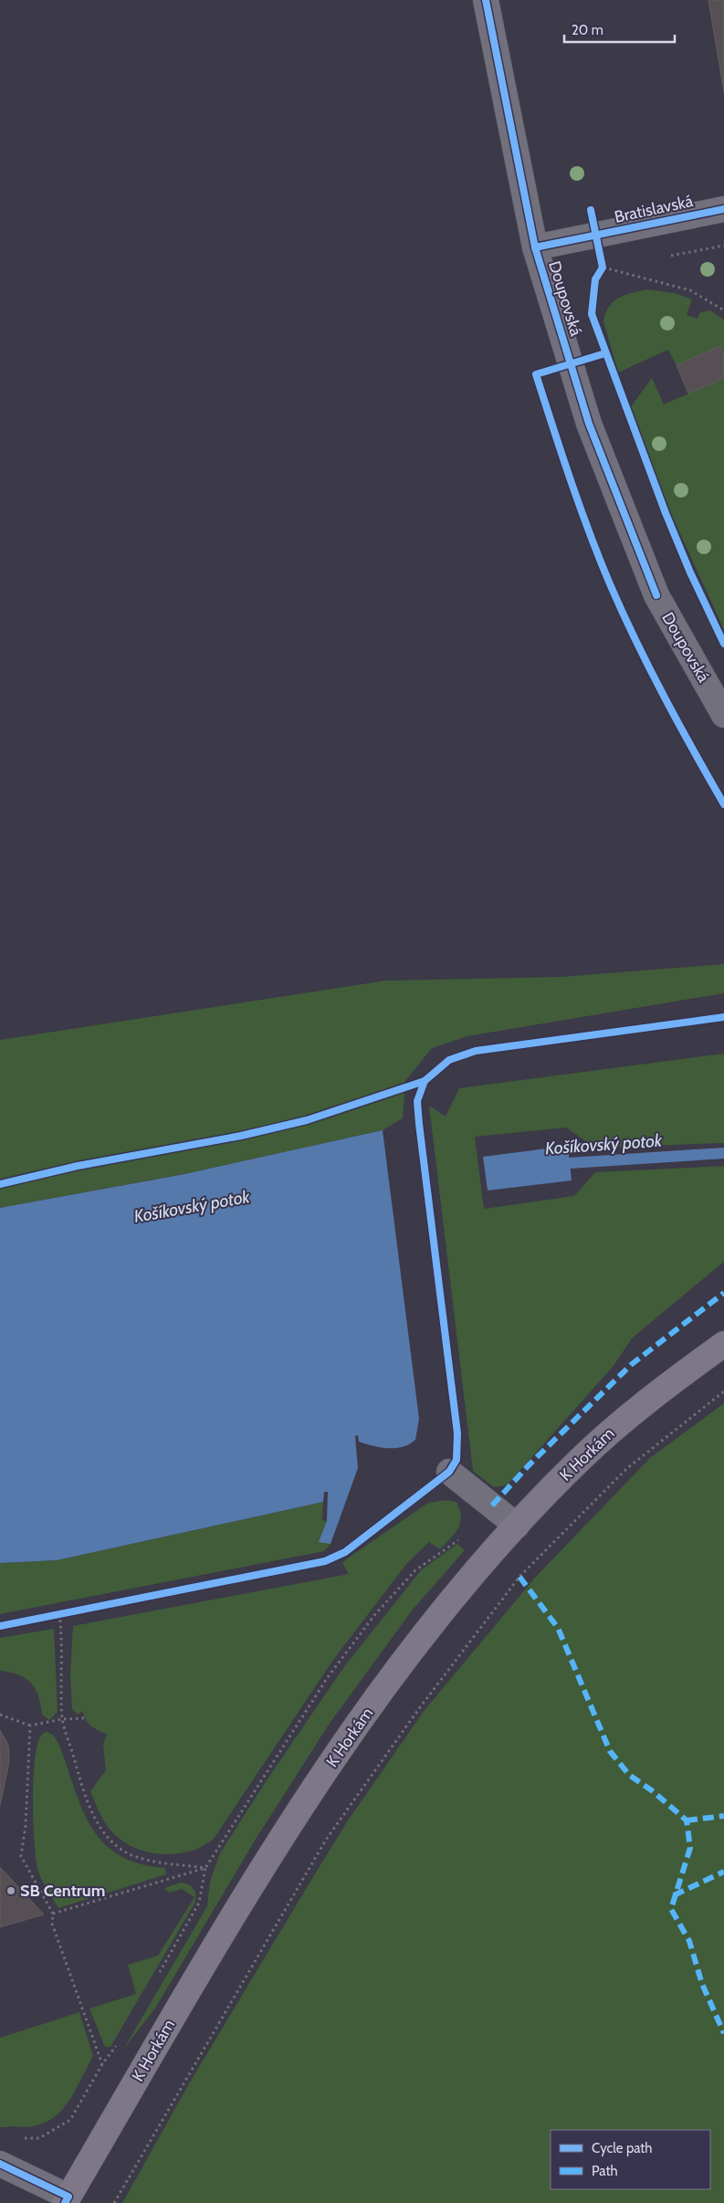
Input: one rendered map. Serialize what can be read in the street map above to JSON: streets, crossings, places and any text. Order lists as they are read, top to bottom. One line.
{"streets":{"main road":["K Horkám"],"street":["Bratislavská","Doupovská"]},"crossings":[["Bratislavská","Doupovská"]],"water":["Košíkovský potok"],"places":["SB Centrum"],"legend":["Cycle path","Path"],"scale_bar":"20 m"}
